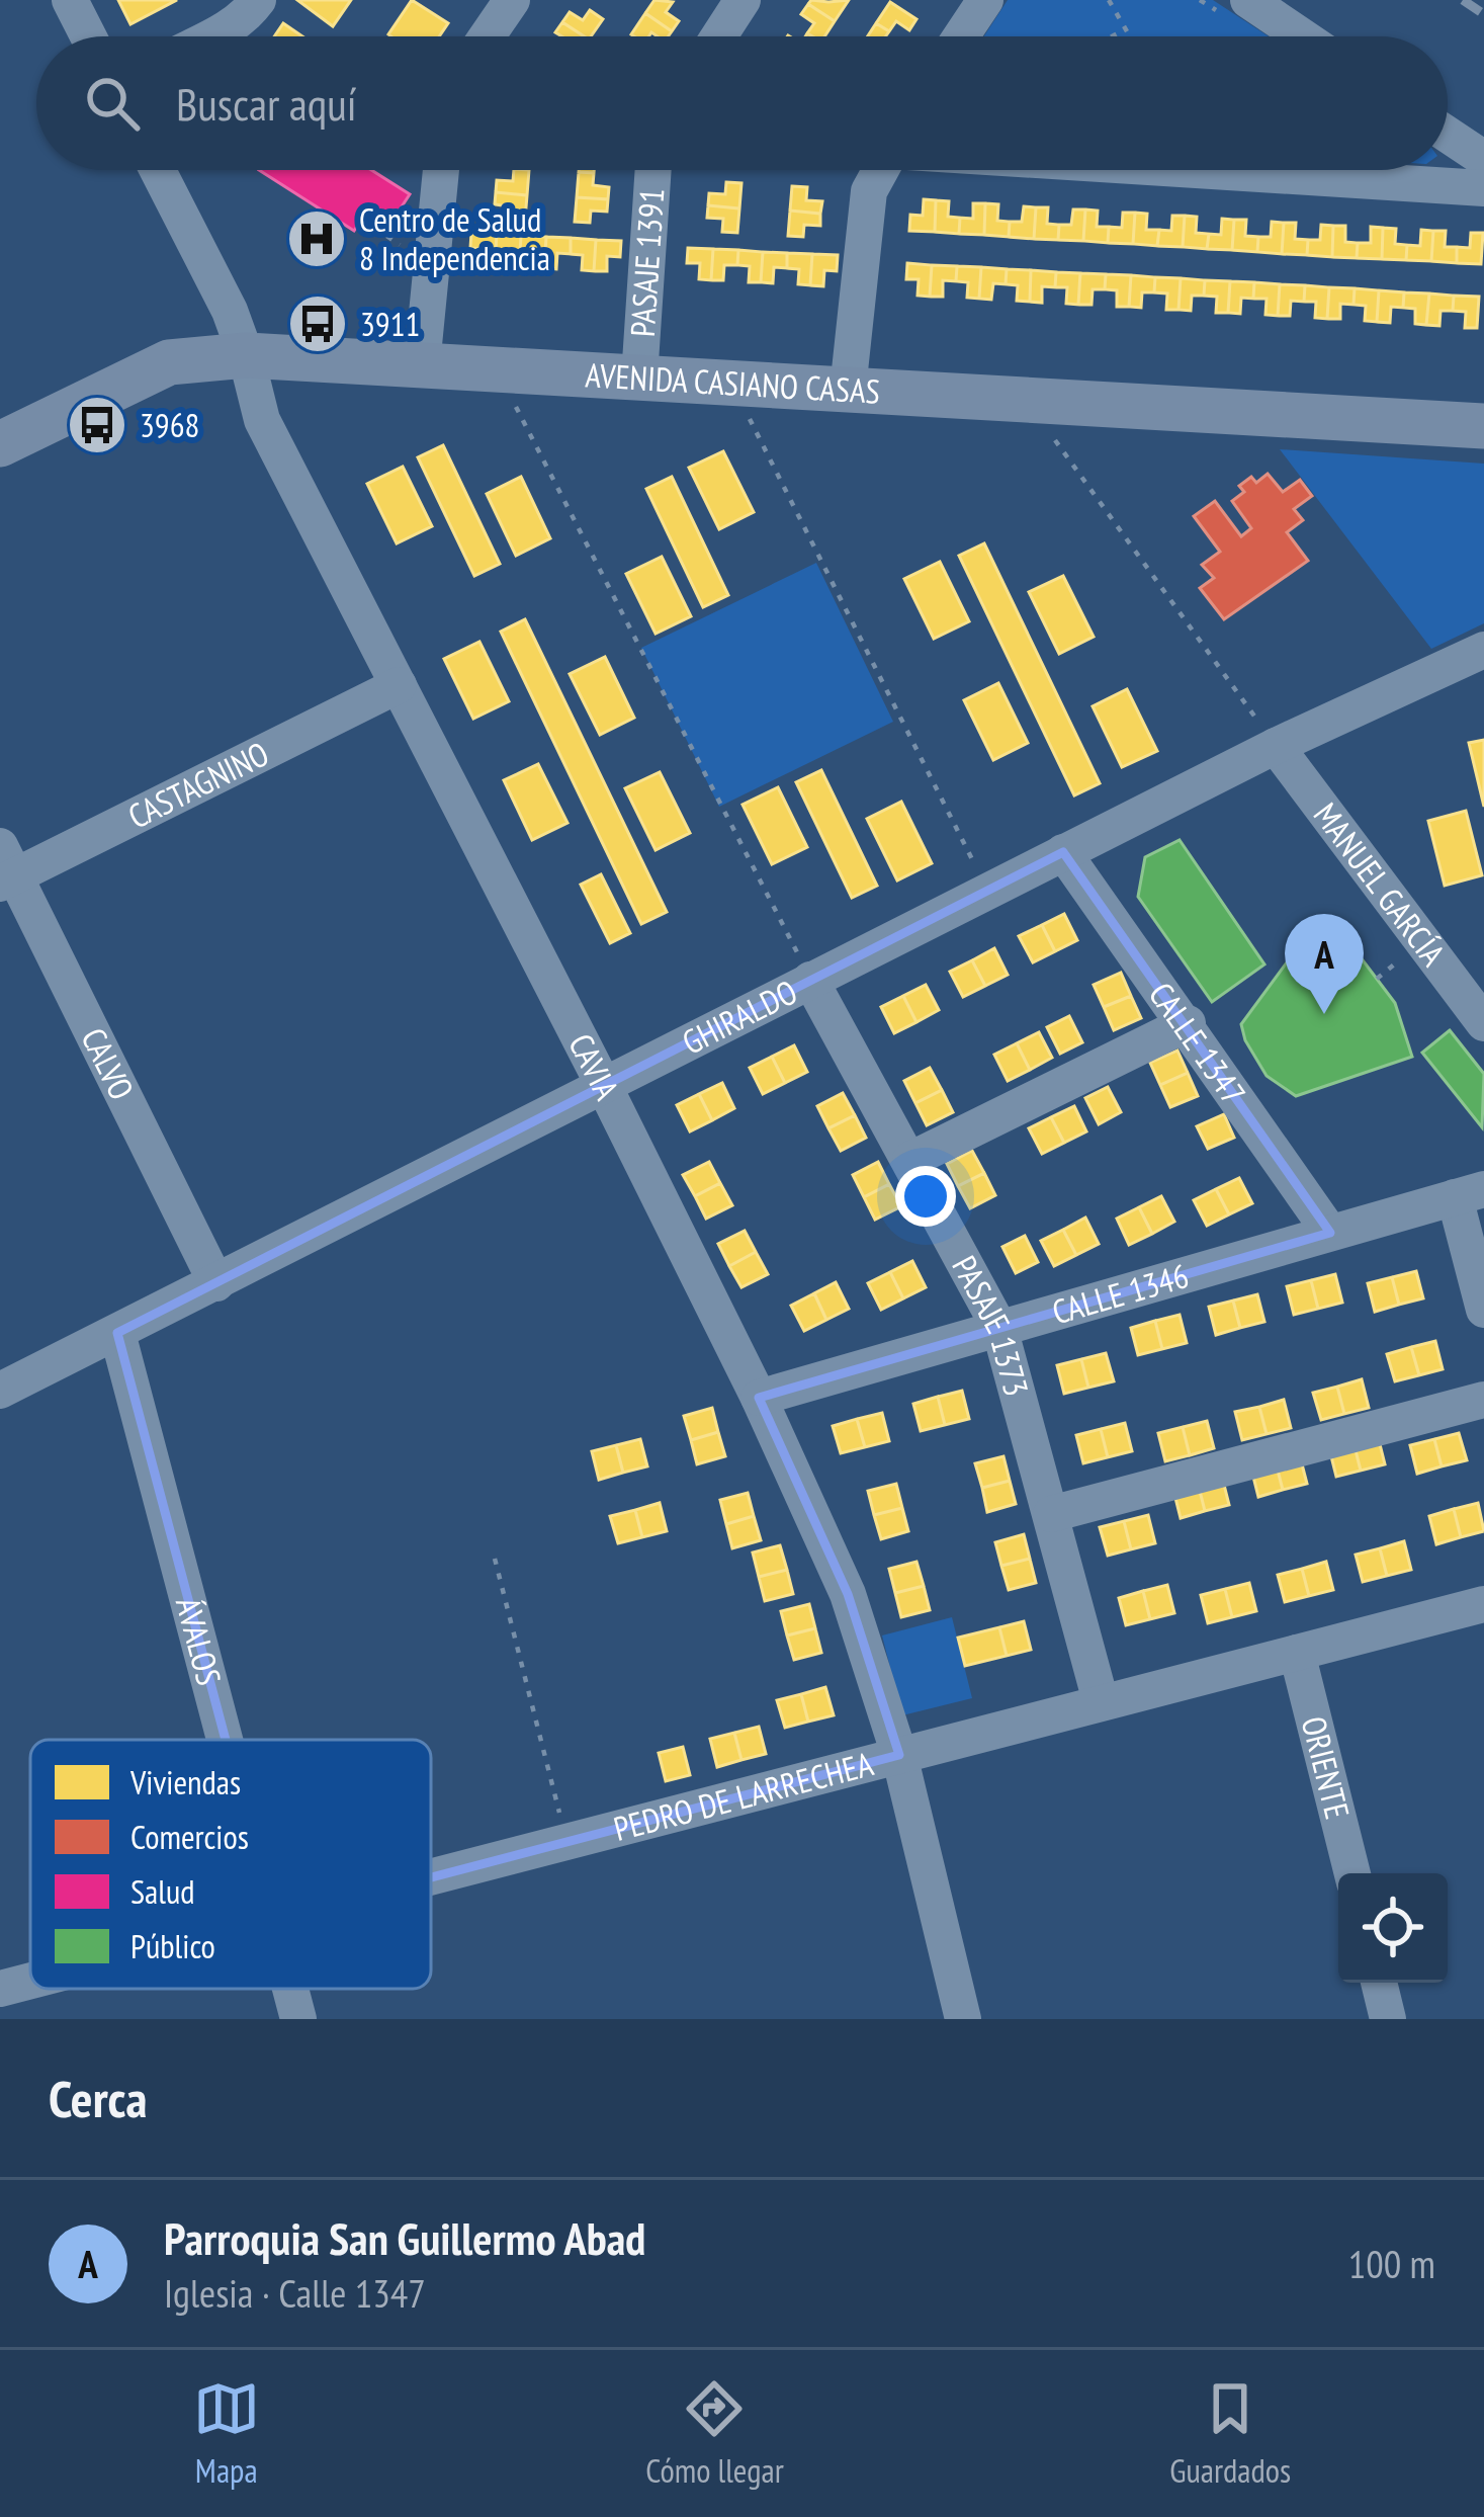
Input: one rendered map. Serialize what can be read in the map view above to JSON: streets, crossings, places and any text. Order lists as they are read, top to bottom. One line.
{"streets":{"main road":["AVENIDA CASIANO CASAS"],"street":["PASAJE 1391","CASTAGNINO","MANUEL GARCÍA","GHIRALDO","CALLE 1347","CALVO","CAVIA","CALLE 1346","PASAJE 1373","ÁVALOS","ORIENTE","PEDRO DE LARRECHEA"]},"crossings":[["PASAJE 1391","AVENIDA CASIANO CASAS"],["AVENIDA CASIANO CASAS","CAVIA"],["CASTAGNINO","CALVO"],["CASTAGNINO","CAVIA"],["MANUEL GARCÍA","GHIRALDO"],["GHIRALDO","CALLE 1347"],["GHIRALDO","CALVO"],["GHIRALDO","CAVIA"],["GHIRALDO","PASAJE 1373"],["GHIRALDO","ÁVALOS"],["CALLE 1347","CALLE 1346"],["CAVIA","CALLE 1346"],["CAVIA","PEDRO DE LARRECHEA"],["CALLE 1346","PASAJE 1373"],["PASAJE 1373","PEDRO DE LARRECHEA"],["ORIENTE","PEDRO DE LARRECHEA"]],"places":{"hospital":["Centro de Salud 8 Independencia"],"bus stop":["3911","3968"]},"legend":["Viviendas","Comercios","Salud","Público"],"page":{"search":"Buscar aquí","pins":"A","heading":"Cerca","list":[{"mark":"A","name":"Parroquia San Guillermo Abad","note":"Iglesia · Calle 1347","value":"100 m"}],"nav":["Mapa","Cómo llegar","Guardados"]}}
